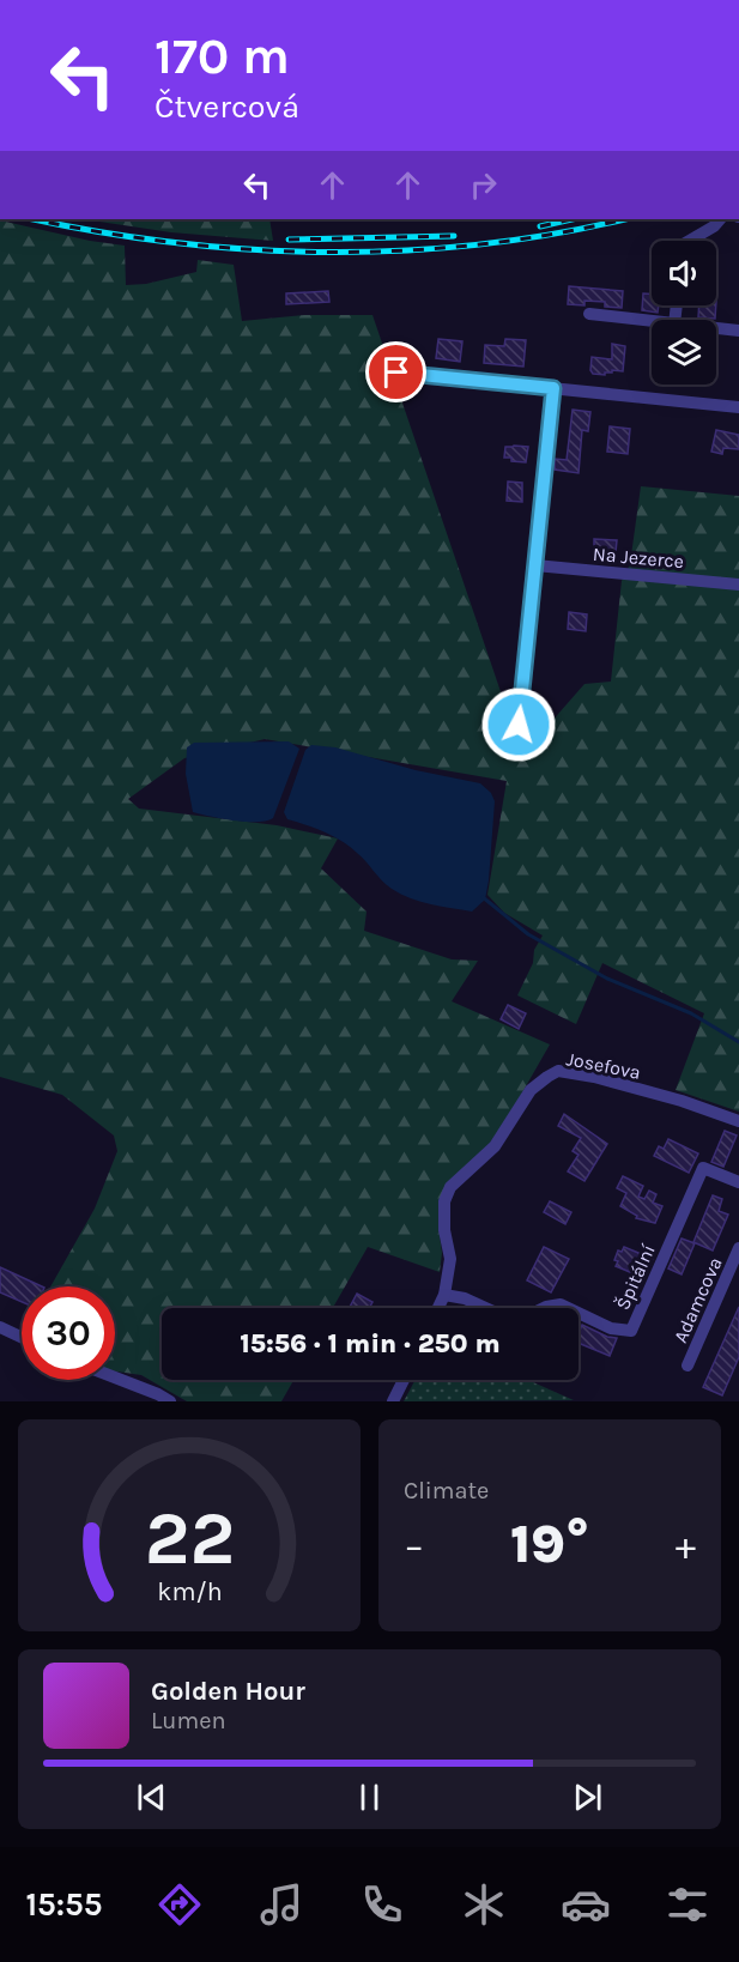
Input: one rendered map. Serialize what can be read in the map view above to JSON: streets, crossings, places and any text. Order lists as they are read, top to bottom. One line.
{"streets":{"street":["Na Jezerce","Josefova","Špitální","Adamcova"]},"crossings":[["Josefova","Špitální"]],"page":{"turn":["170 m","Čtvercová"],"limit":"30","trip":"15:56 · 1 min · 250 m","tile":"Climate","heat":["−","19°","+"],"song":["Golden Hour","Lumen"],"tabs":"15:55","gauge":["22","km/h"]}}
